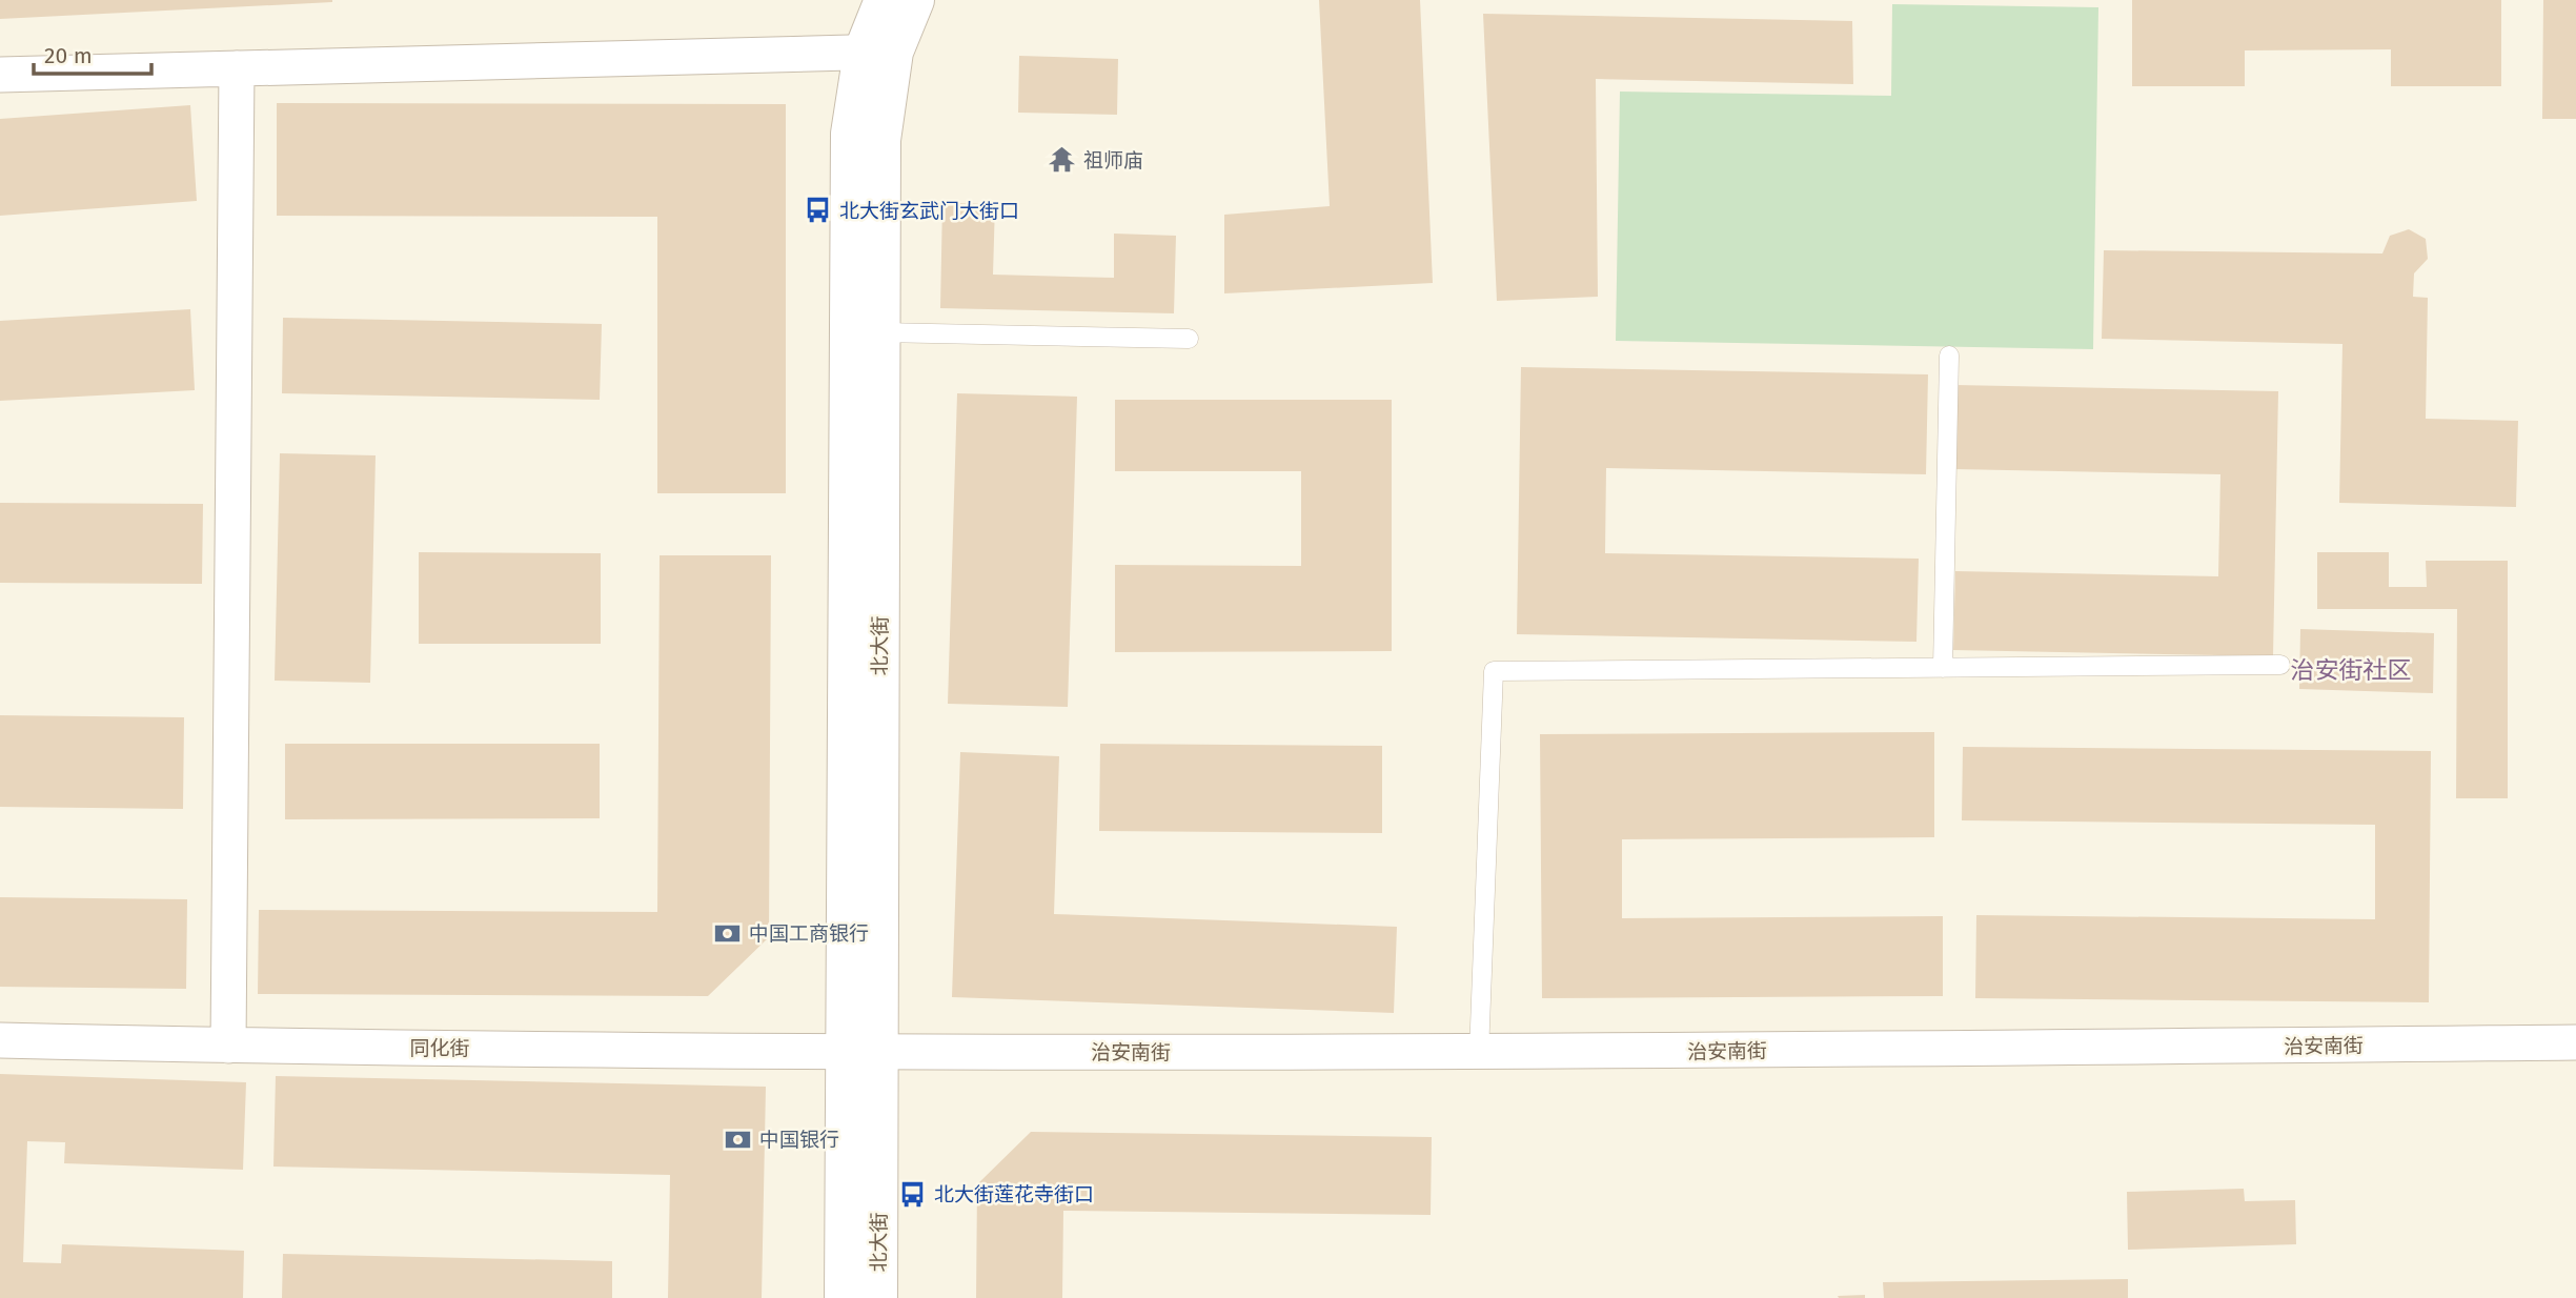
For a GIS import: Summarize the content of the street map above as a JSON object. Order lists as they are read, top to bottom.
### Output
{
  "streets": {
    "street": ["北大街", "治安南街", "同化街"]
  },
  "crossings": [
    ["北大街", "治安南街"],
    ["北大街", "同化街"],
    ["治安南街", "同化街"]
  ],
  "districts": ["治安街社区"],
  "places": {
    "temple": ["祖师庙"],
    "bus stop": ["北大街玄武门大街口", "北大街莲花寺街口"],
    "bank": ["中国工商银行", "中国银行"]
  },
  "scale_bar": "20 m"
}
